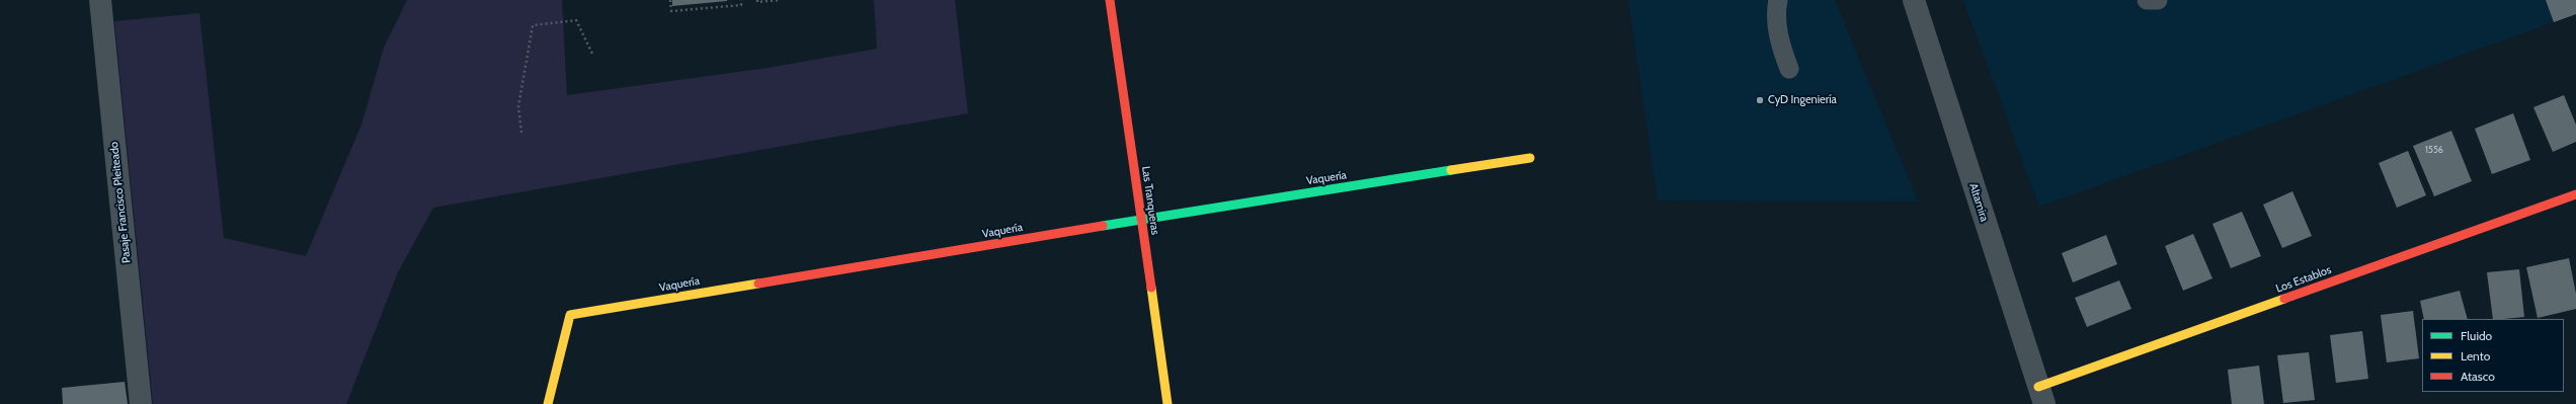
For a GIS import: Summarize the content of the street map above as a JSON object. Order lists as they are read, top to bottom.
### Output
{
  "streets": {
    "street": [
      "Vaquería",
      "Las Tranqueras",
      "Pasaje Francisco Pleiteado",
      "Altamira",
      "Los Establos"
    ]
  },
  "crossings": [
    ["Vaquería", "Las Tranqueras"],
    ["Altamira", "Los Establos"]
  ],
  "places": ["CyD Ingeniería"],
  "house_numbers": ["1556"],
  "legend": ["Fluido", "Lento", "Atasco"]
}
